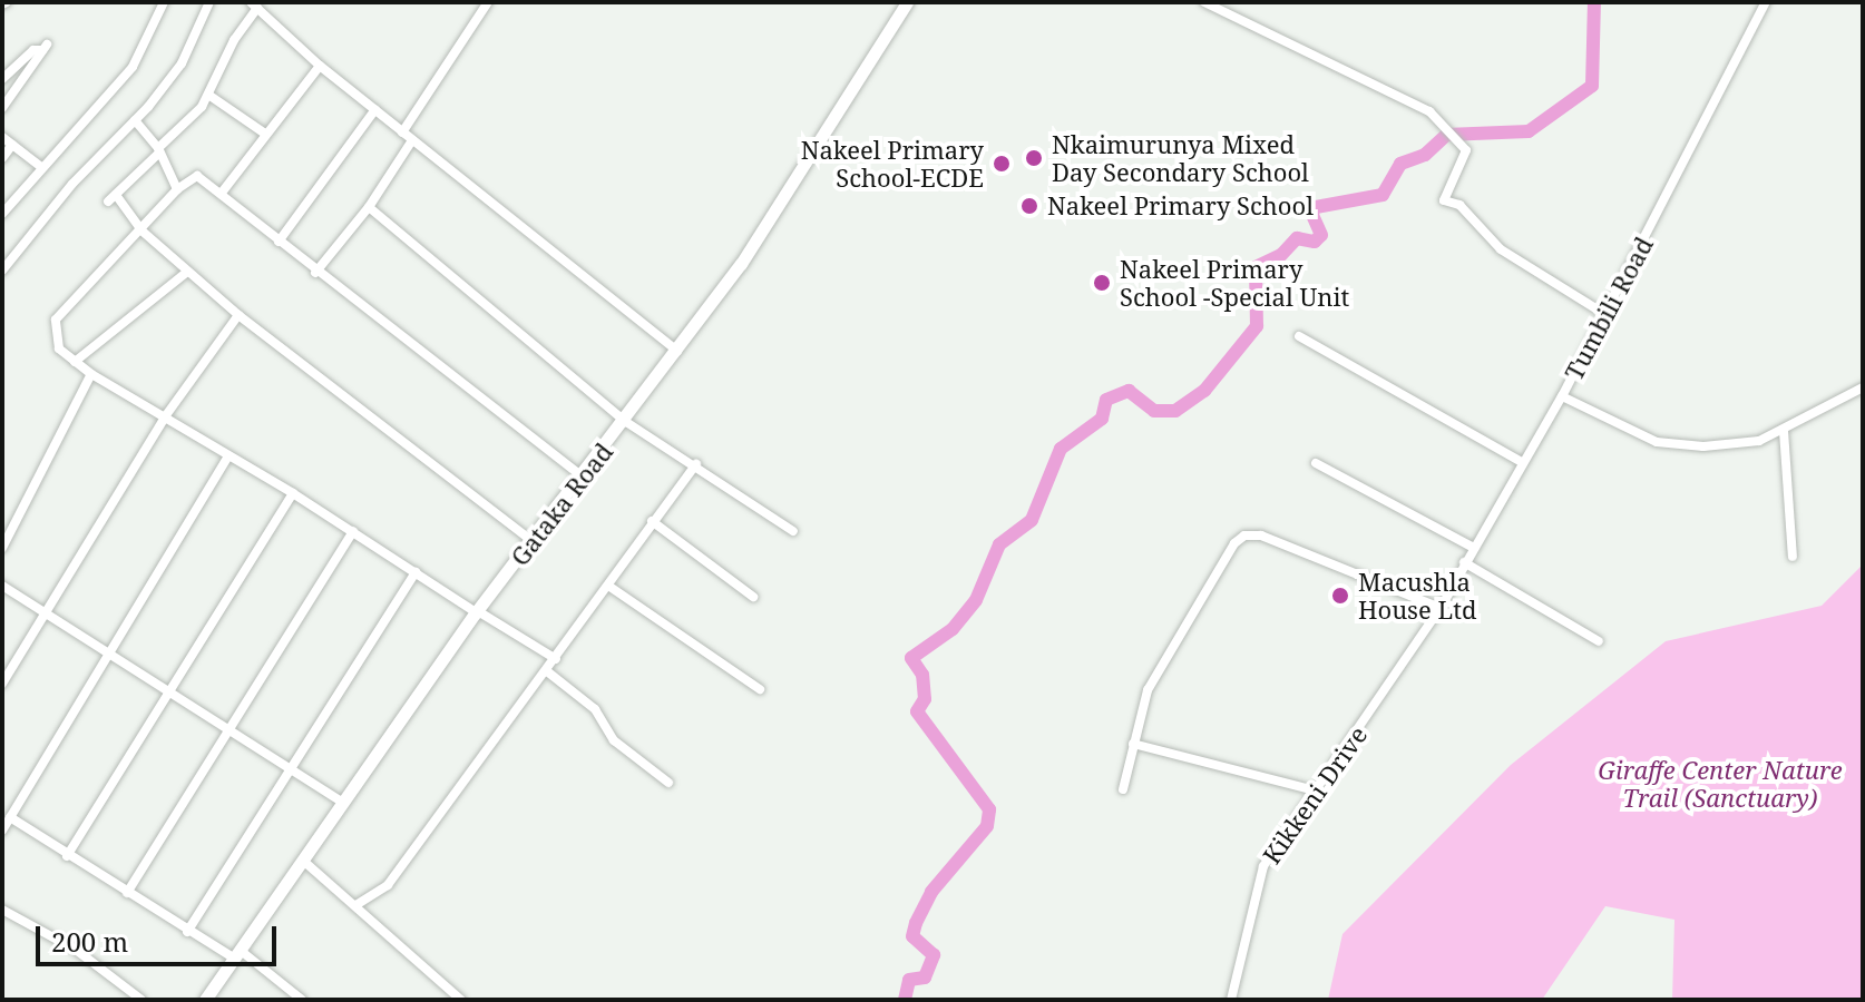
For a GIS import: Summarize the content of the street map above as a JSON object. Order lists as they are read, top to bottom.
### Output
{
  "streets": {
    "street": ["Tumbili Road", "Gataka Road", "Kikkeni Drive"]
  },
  "crossings": [
    ["Tumbili Road", "Kikkeni Drive"]
  ],
  "parks": ["Giraffe Center Nature Trail (Sanctuary)"],
  "places": [
    "Nkaimurunya Mixed Day Secondary School",
    "Nakeel Primary School-ECDE",
    "Nakeel Primary School",
    "Nakeel Primary School -Special Unit",
    "Macushla House Ltd"
  ],
  "scale_bar": "200 m"
}
